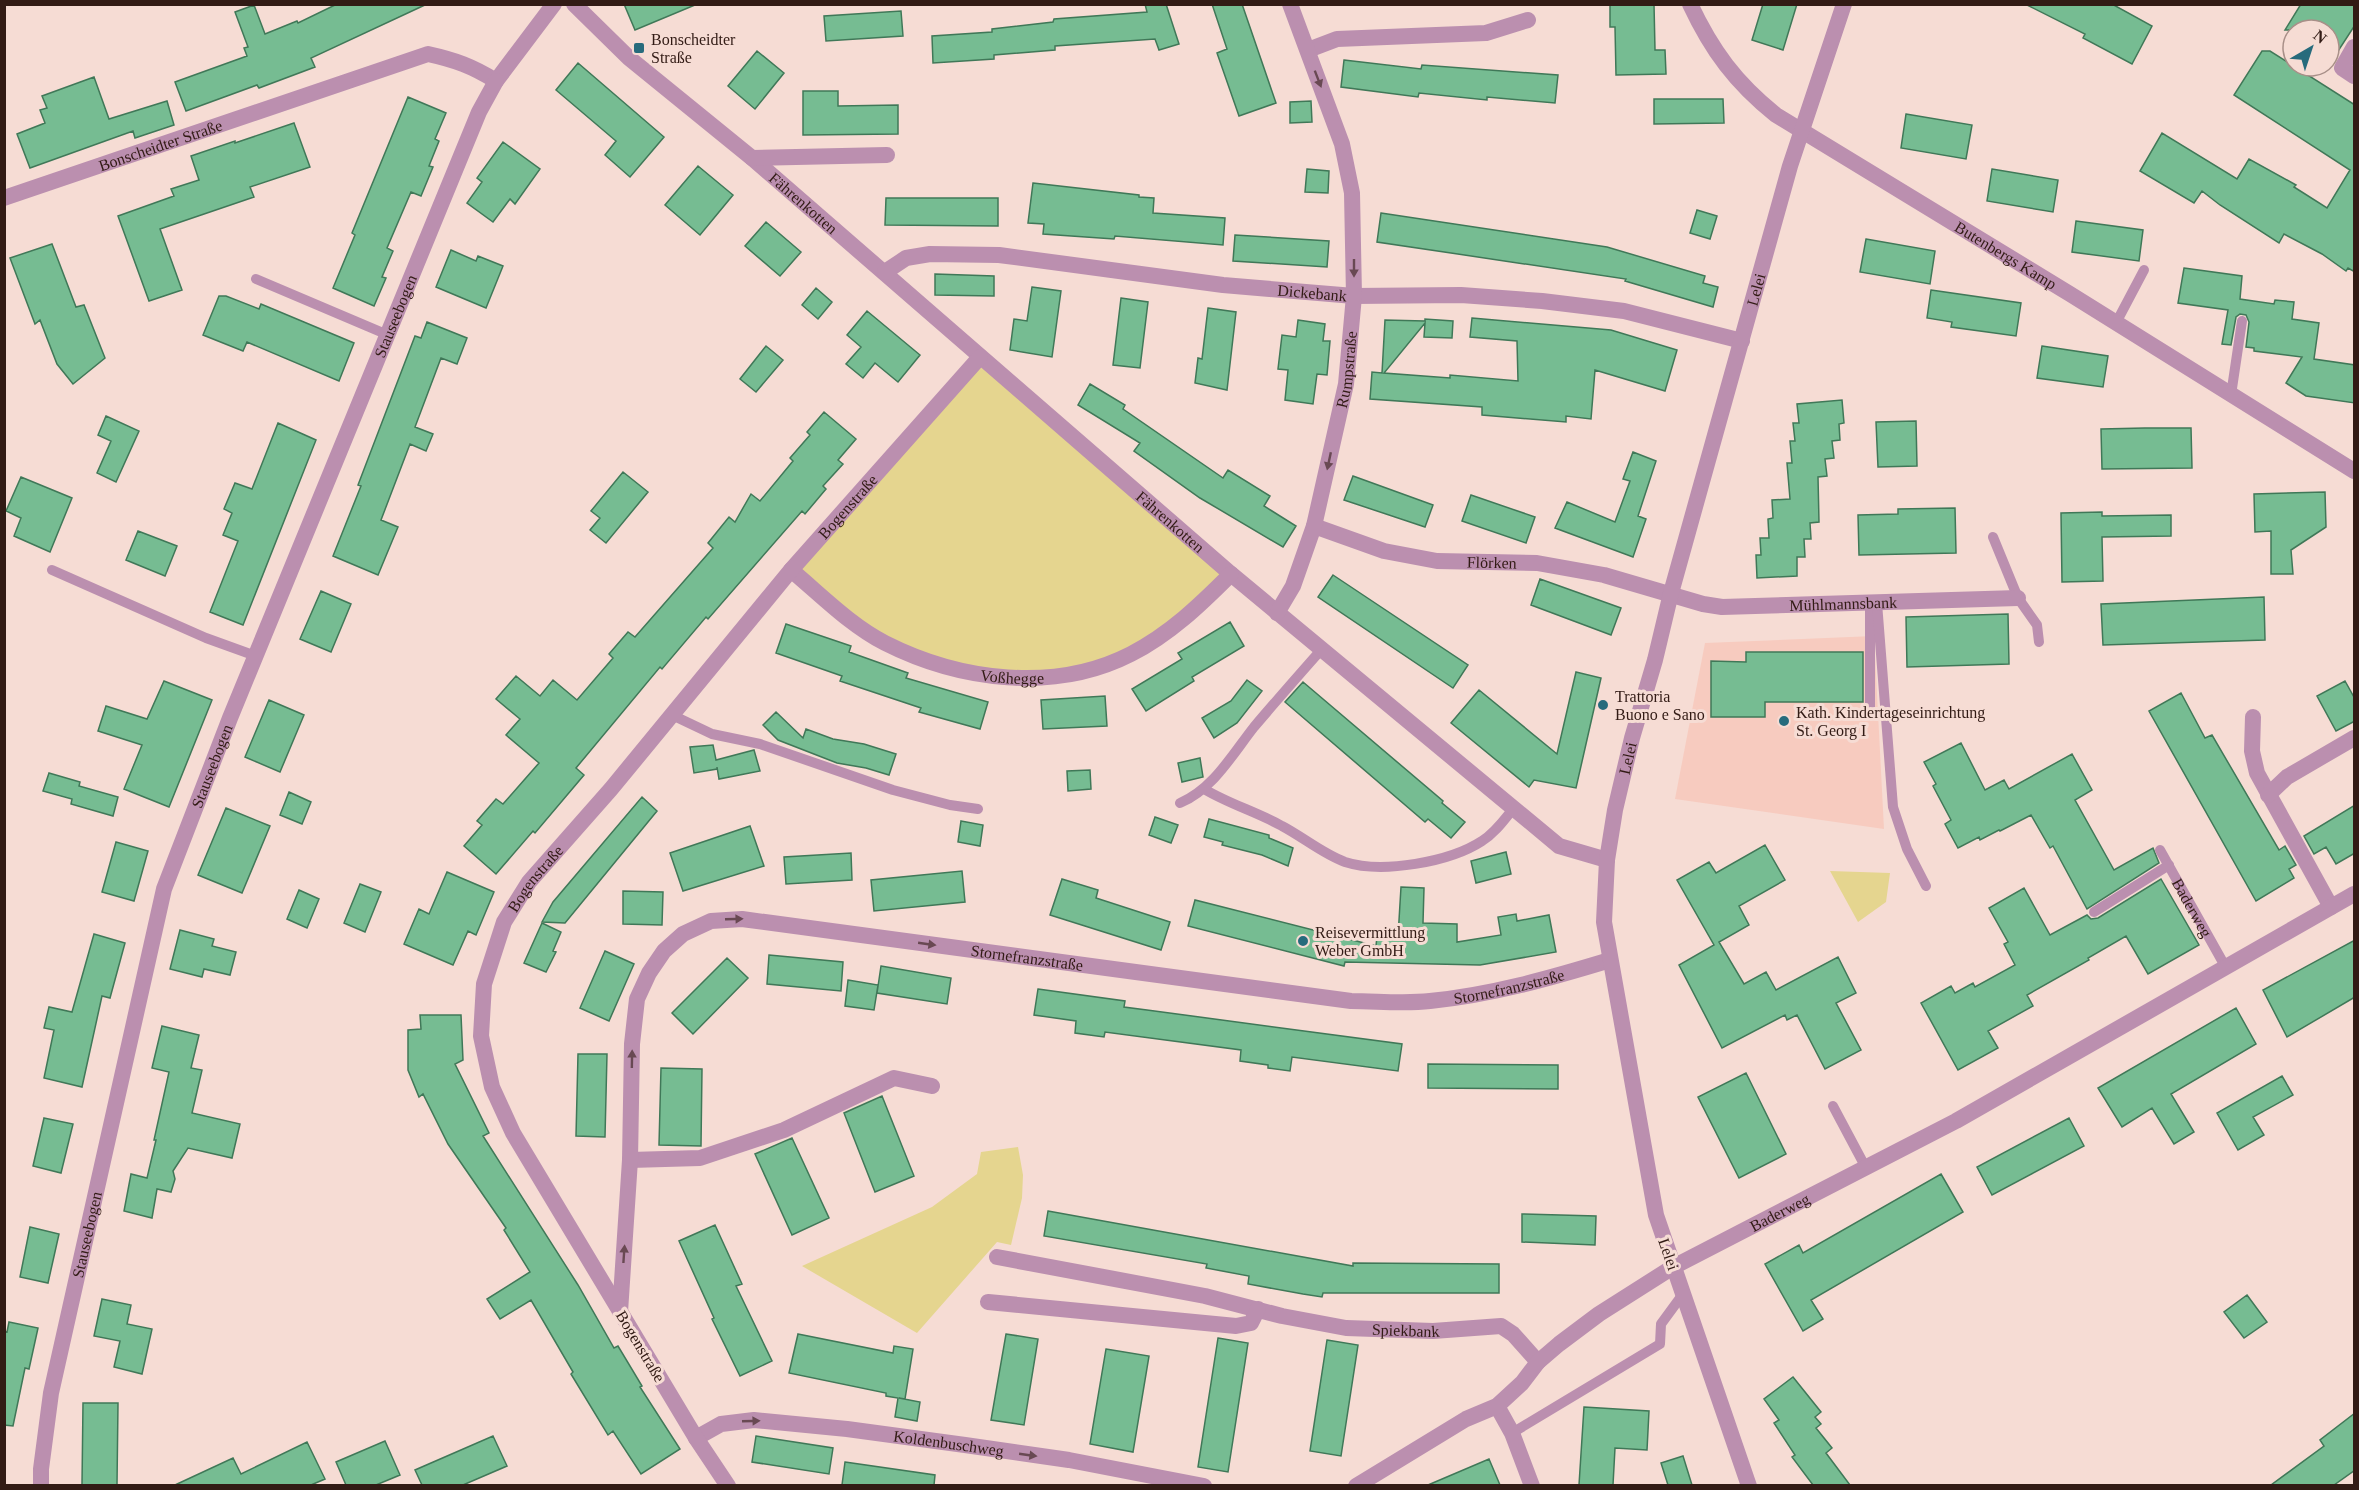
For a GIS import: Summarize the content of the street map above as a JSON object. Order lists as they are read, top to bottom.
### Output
{
  "streets": {
    "street": [
      "Bonscheidter Straße",
      "Fährenkotten",
      "Butenbergs Kamp",
      "Lelei",
      "Dickebank",
      "Stauseebogen",
      "Rumpstraße",
      "Bogenstraße",
      "Flörken",
      "Mühlmannsbank",
      "Voßhegge",
      "Baderweg",
      "Stornefranzstraße",
      "Spiekbank",
      "Koldenbuschweg"
    ]
  },
  "crossings": [
    ["Bonscheidter Straße", "Stauseebogen"],
    ["Fährenkotten", "Lelei"],
    ["Fährenkotten", "Dickebank"],
    ["Fährenkotten", "Rumpstraße"],
    ["Fährenkotten", "Bogenstraße"],
    ["Fährenkotten", "Voßhegge"],
    ["Butenbergs Kamp", "Lelei"],
    ["Lelei", "Dickebank"],
    ["Lelei", "Flörken"],
    ["Lelei", "Mühlmannsbank"],
    ["Lelei", "Baderweg"],
    ["Lelei", "Stornefranzstraße"],
    ["Dickebank", "Rumpstraße"],
    ["Rumpstraße", "Flörken"],
    ["Bogenstraße", "Voßhegge"],
    ["Bogenstraße", "Stornefranzstraße"],
    ["Bogenstraße", "Koldenbuschweg"],
    ["Flörken", "Mühlmannsbank"],
    ["Baderweg", "Spiekbank"]
  ],
  "one_way": ["Rumpstraße", "Koldenbuschweg"],
  "places": {
    "transit": ["Bonscheidter Straße"],
    "other": ["Trattoria Buono e Sano", "Kath. Kindertageseinrichtung St. Georg I", "Reisevermittlung Weber GmbH"]
  },
  "north": "top right"
}
